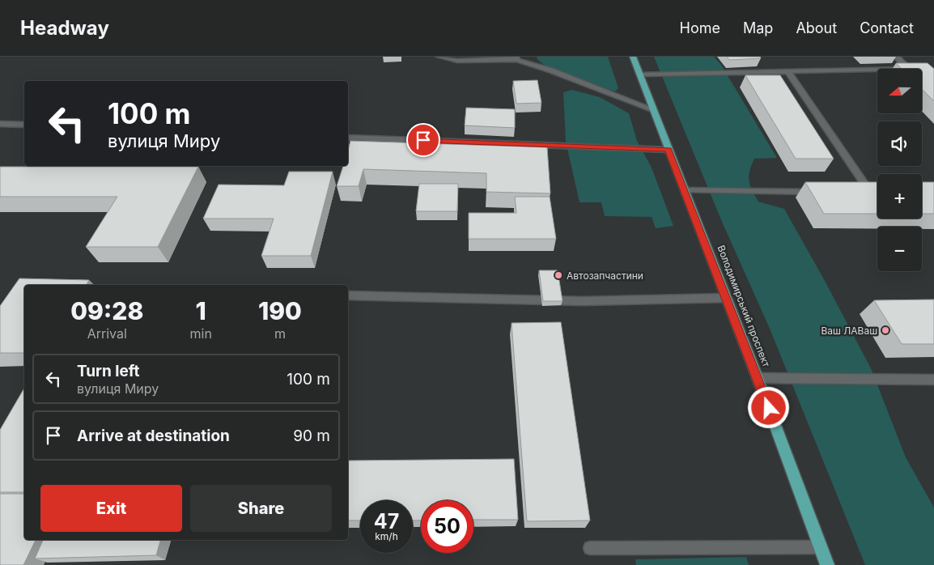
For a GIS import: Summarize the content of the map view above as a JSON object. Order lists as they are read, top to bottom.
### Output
{
  "streets": {
    "main road": ["Володимирський проспект"]
  },
  "places": ["Автозапчастини", "Ваш ЛАВаш"],
  "north": "left",
  "page": {
    "header": "Headway",
    "nav": [
      "Home",
      "Map",
      "About",
      "Contact"
    ],
    "map_buttons": ["+", "−"],
    "turn": ["100 m", "вулиця Миру"],
    "eta": [
      "09:28",
      "Arrival",
      "1",
      "min",
      "190",
      "m"
    ],
    "list": [
      {
        "name": "Turn left",
        "note": "вулиця Миру",
        "value": "100 m"
      },
      {
        "name": "Arrive at destination",
        "value": "90 m"
      }
    ],
    "buttons": ["Exit", "Share"],
    "speed": "47 km/h",
    "limit": "50"
  }
}
